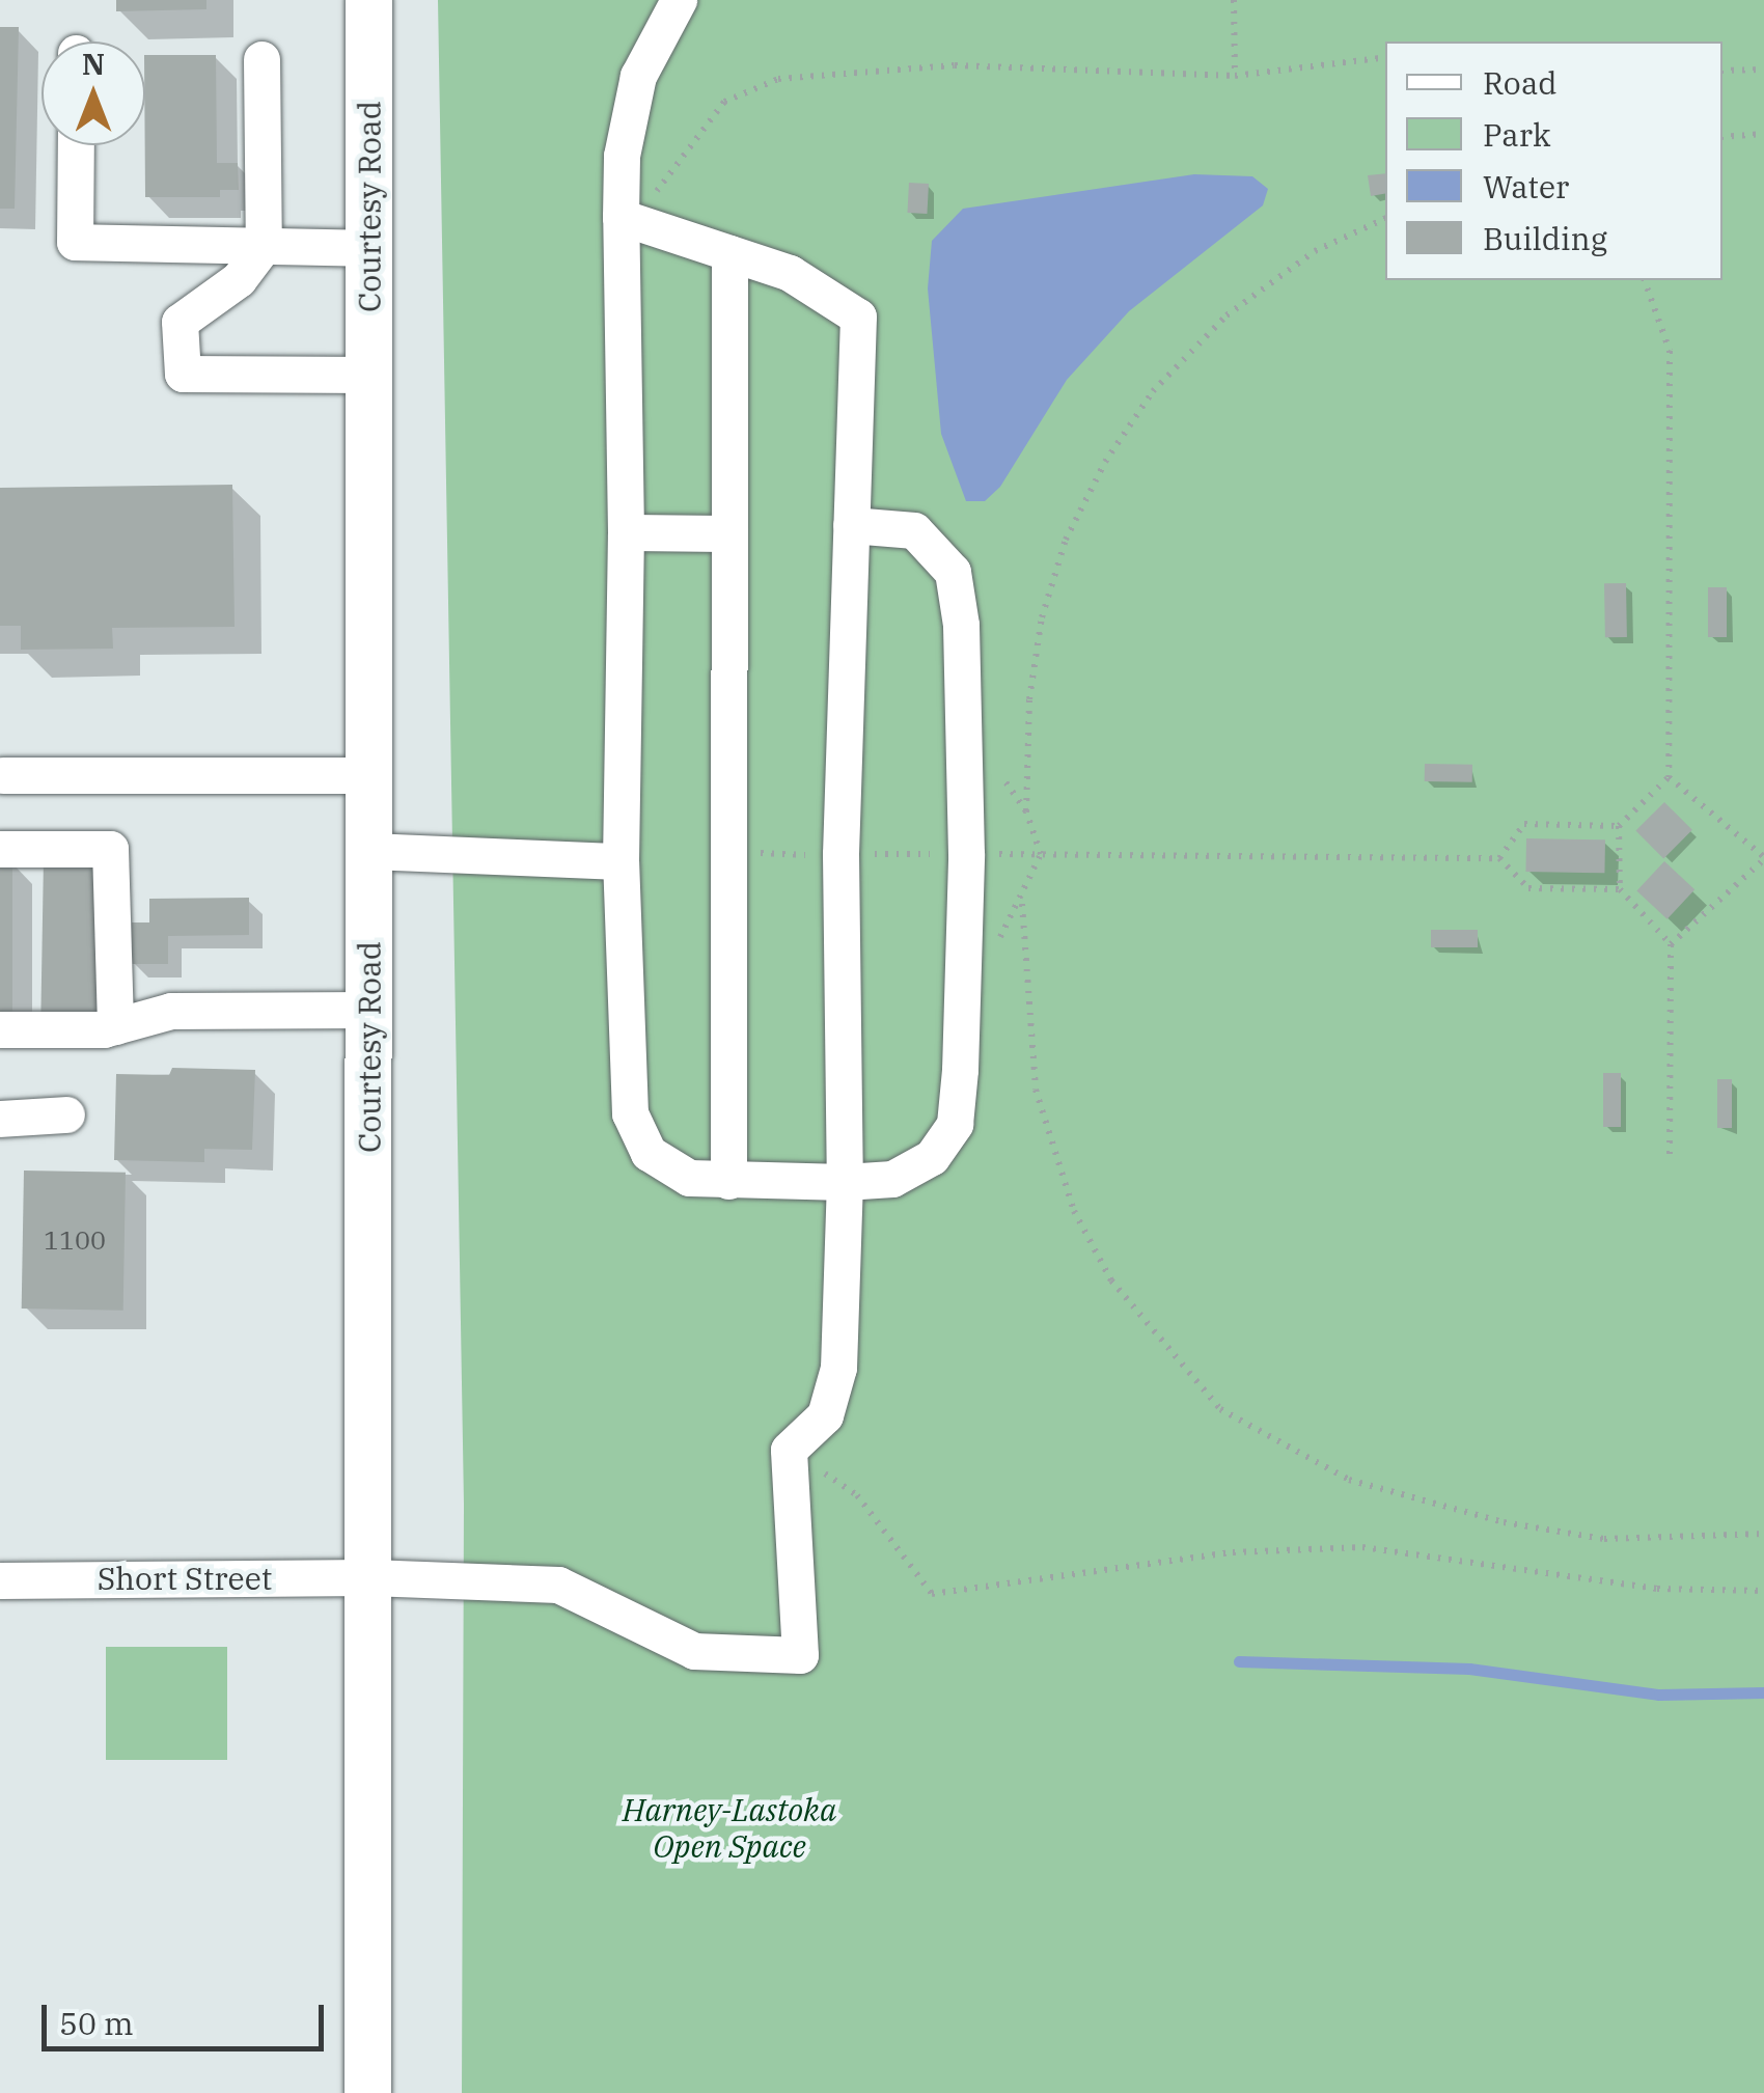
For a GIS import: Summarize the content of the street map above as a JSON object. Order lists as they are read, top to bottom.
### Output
{
  "streets": {
    "main road": ["Courtesy Road"],
    "street": ["Short Street"]
  },
  "crossings": [
    ["Courtesy Road", "Short Street"]
  ],
  "parks": ["Harney-Lastoka Open Space"],
  "house_numbers": ["1100"],
  "legend": [
    "Road",
    "Park",
    "Water",
    "Building"
  ],
  "scale_bar": "50 m",
  "north": "top"
}
